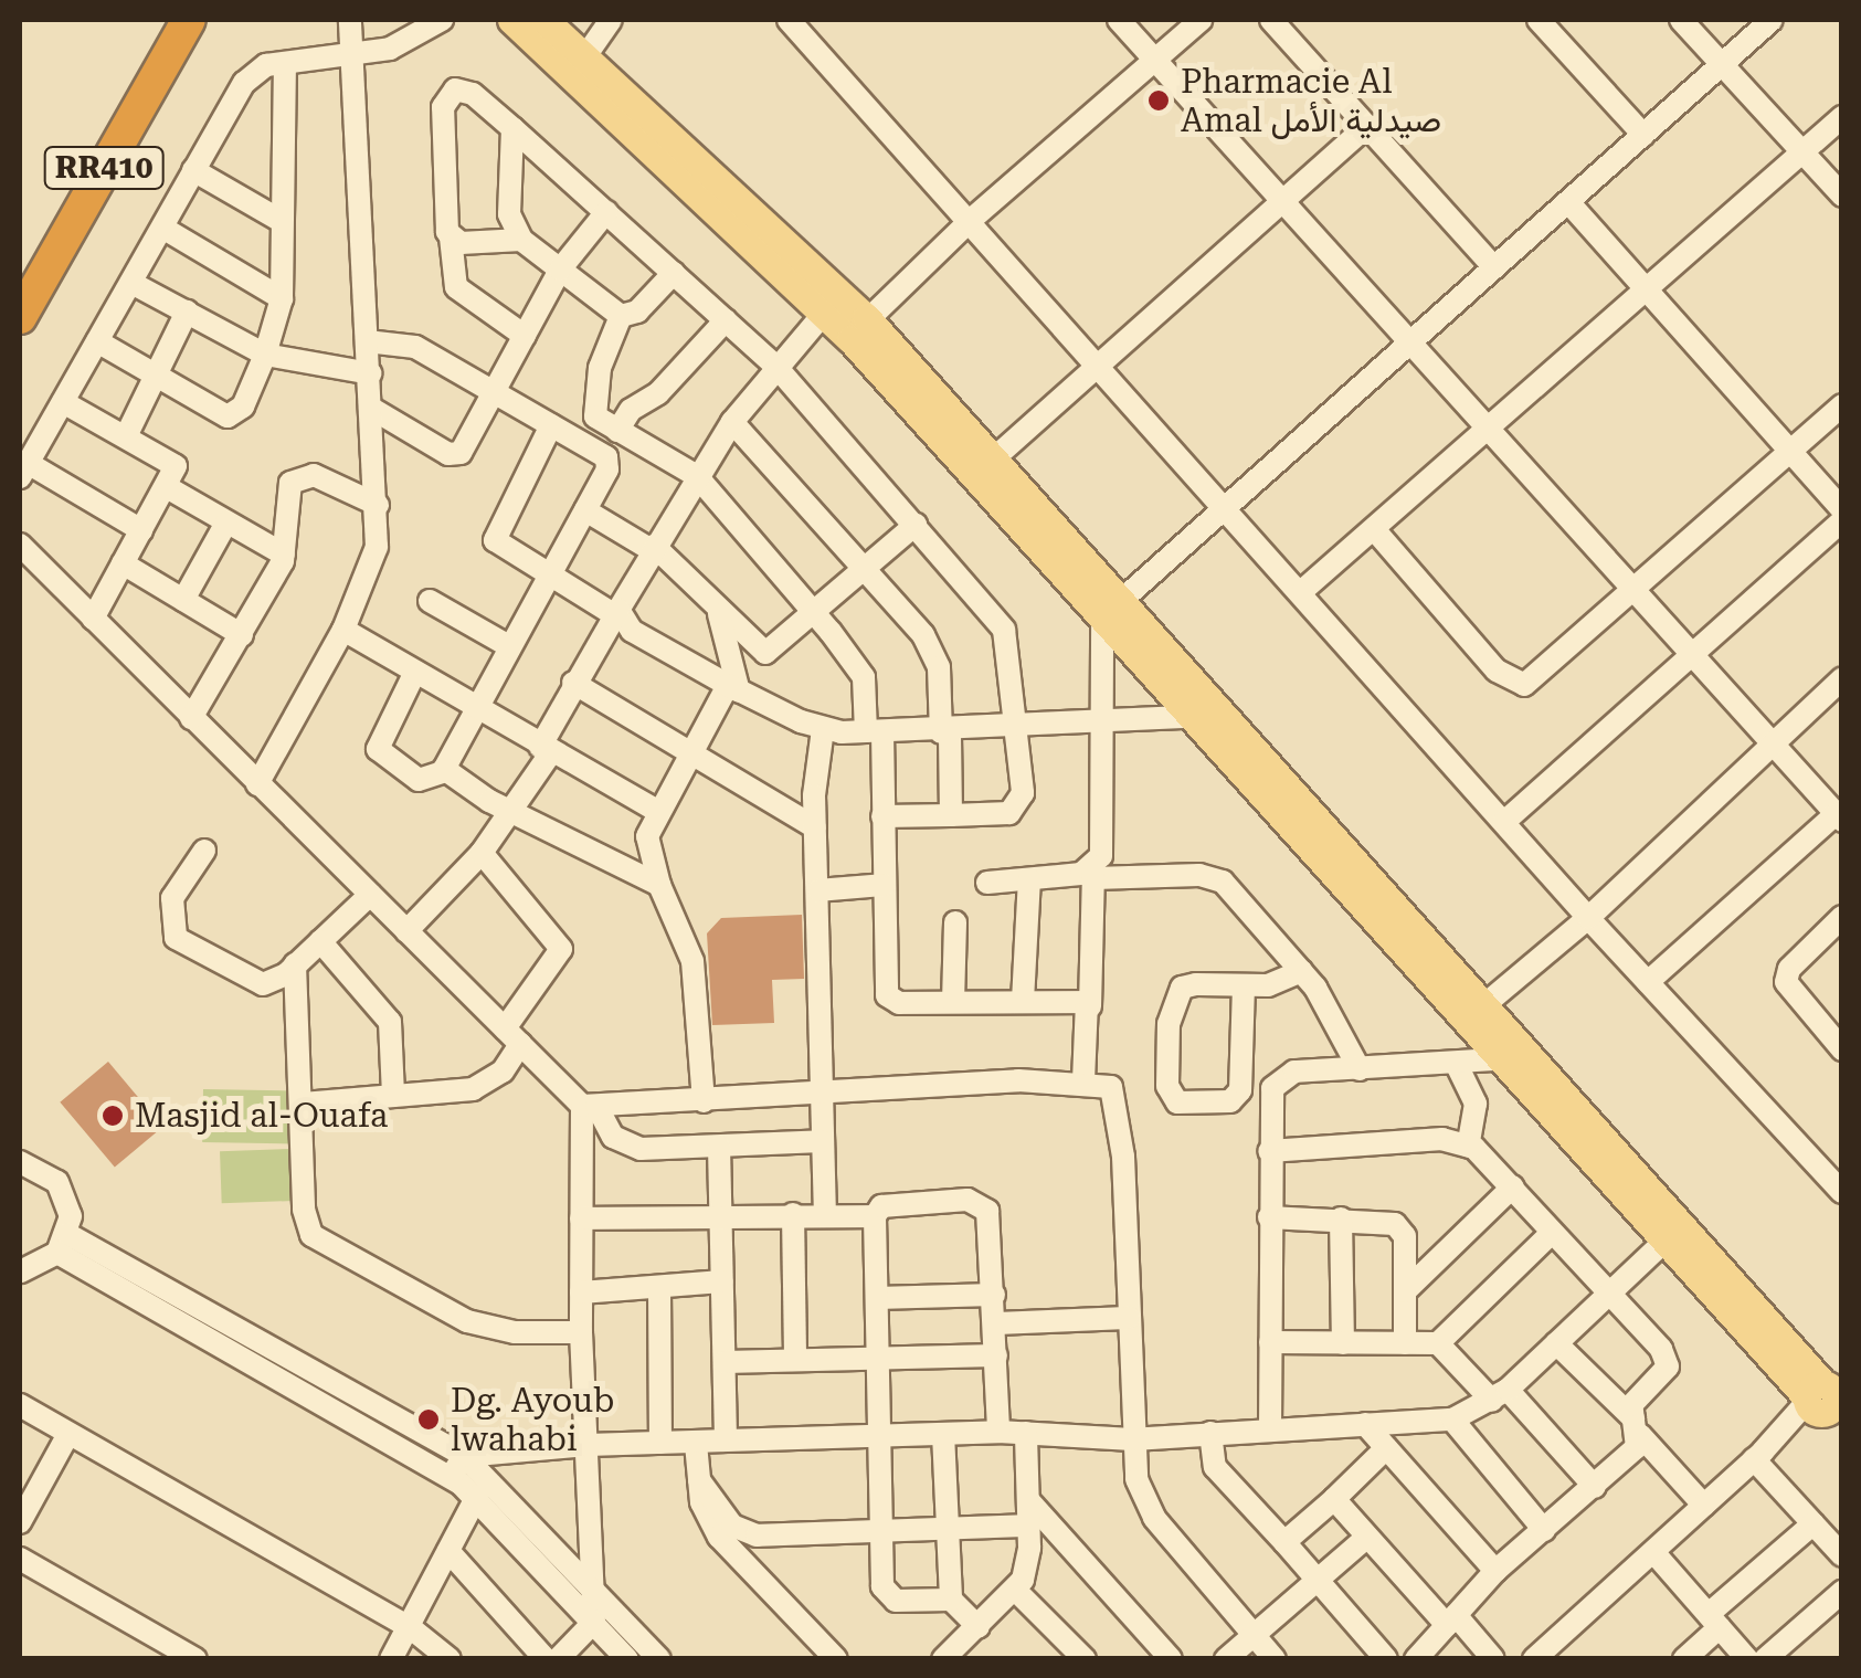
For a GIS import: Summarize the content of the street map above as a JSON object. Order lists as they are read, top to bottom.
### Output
{
  "streets": {
    "highway": ["RR410"]
  },
  "places": ["Pharmacie Al Amal صيدلية الأمل", "Masjid al-Ouafa", "Dg. Ayoub lwahabi"]
}
